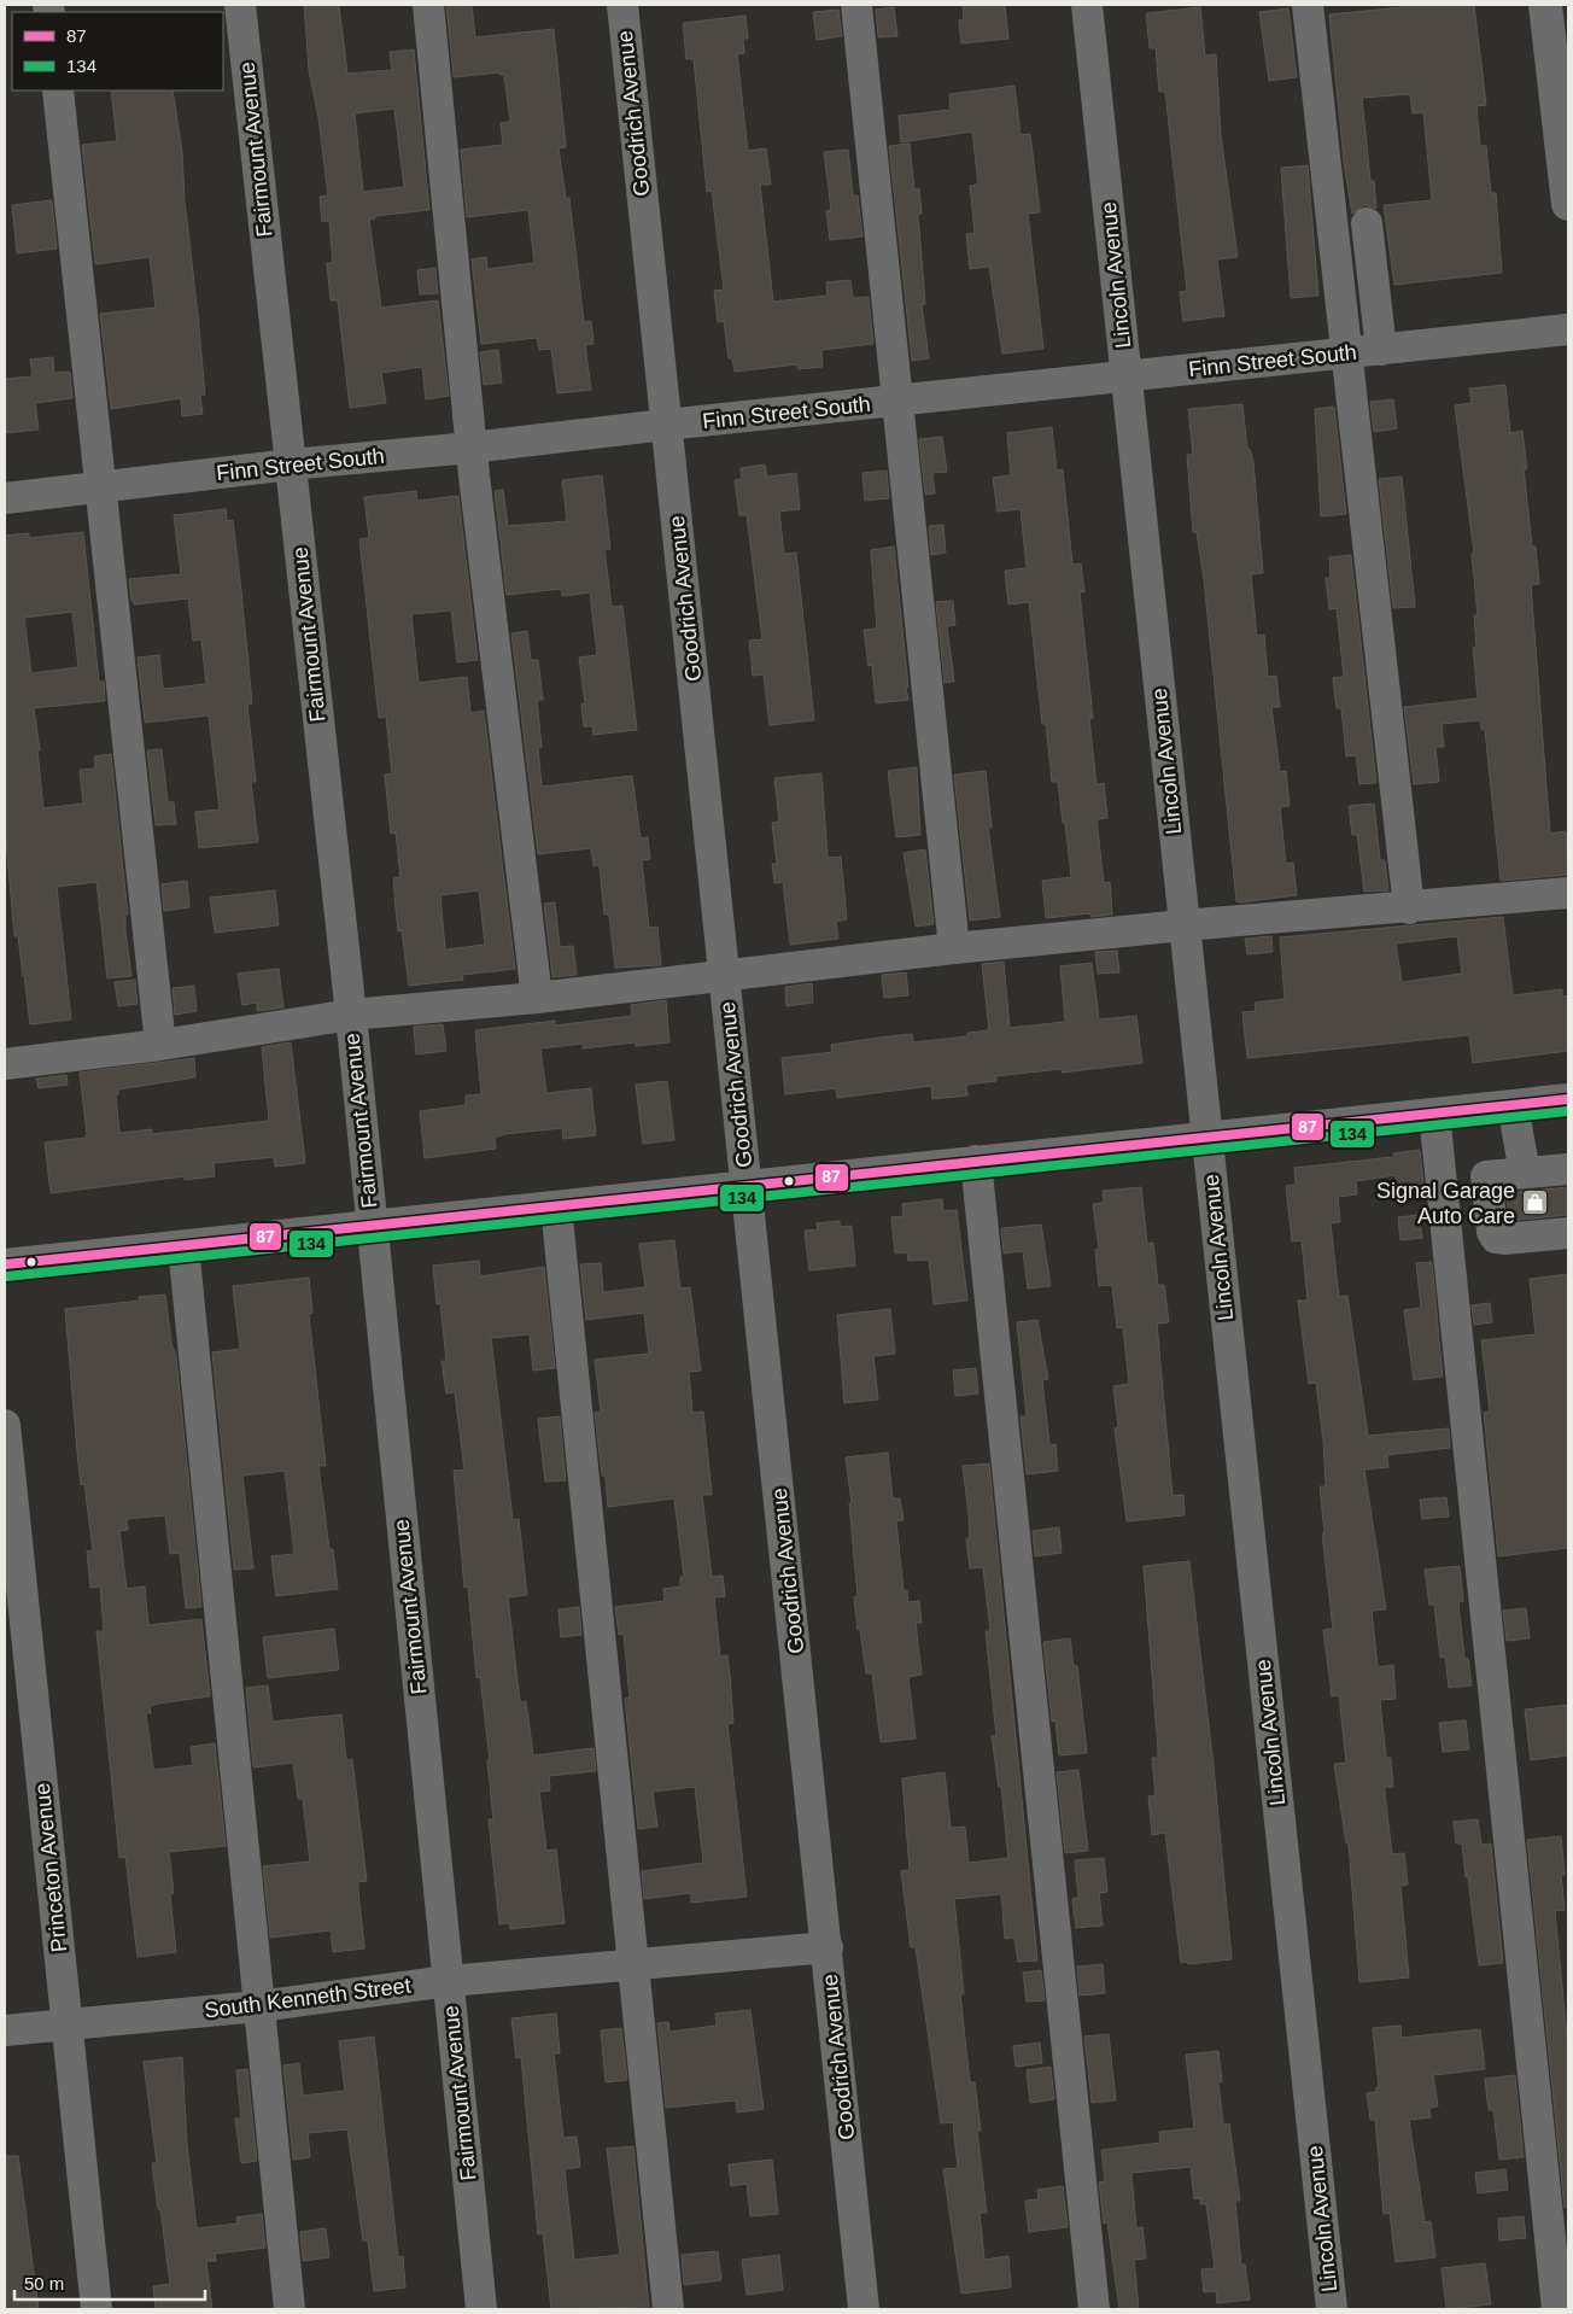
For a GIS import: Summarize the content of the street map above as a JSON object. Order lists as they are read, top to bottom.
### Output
{
  "streets": {
    "street": [
      "Goodrich Avenue",
      "Fairmount Avenue",
      "Lincoln Avenue",
      "Finn Street South",
      "Princeton Avenue",
      "South Kenneth Street"
    ]
  },
  "crossings": [
    ["Goodrich Avenue", "Finn Street South"],
    ["Goodrich Avenue", "South Kenneth Street"],
    ["Fairmount Avenue", "Finn Street South"],
    ["Fairmount Avenue", "South Kenneth Street"],
    ["Lincoln Avenue", "Finn Street South"],
    ["Princeton Avenue", "South Kenneth Street"]
  ],
  "places": {
    "shop": ["Signal Garage Auto Care"]
  },
  "lines": ["transit line 87", "transit line 134"],
  "legend": ["87", "134"],
  "scale_bar": "50 m"
}
